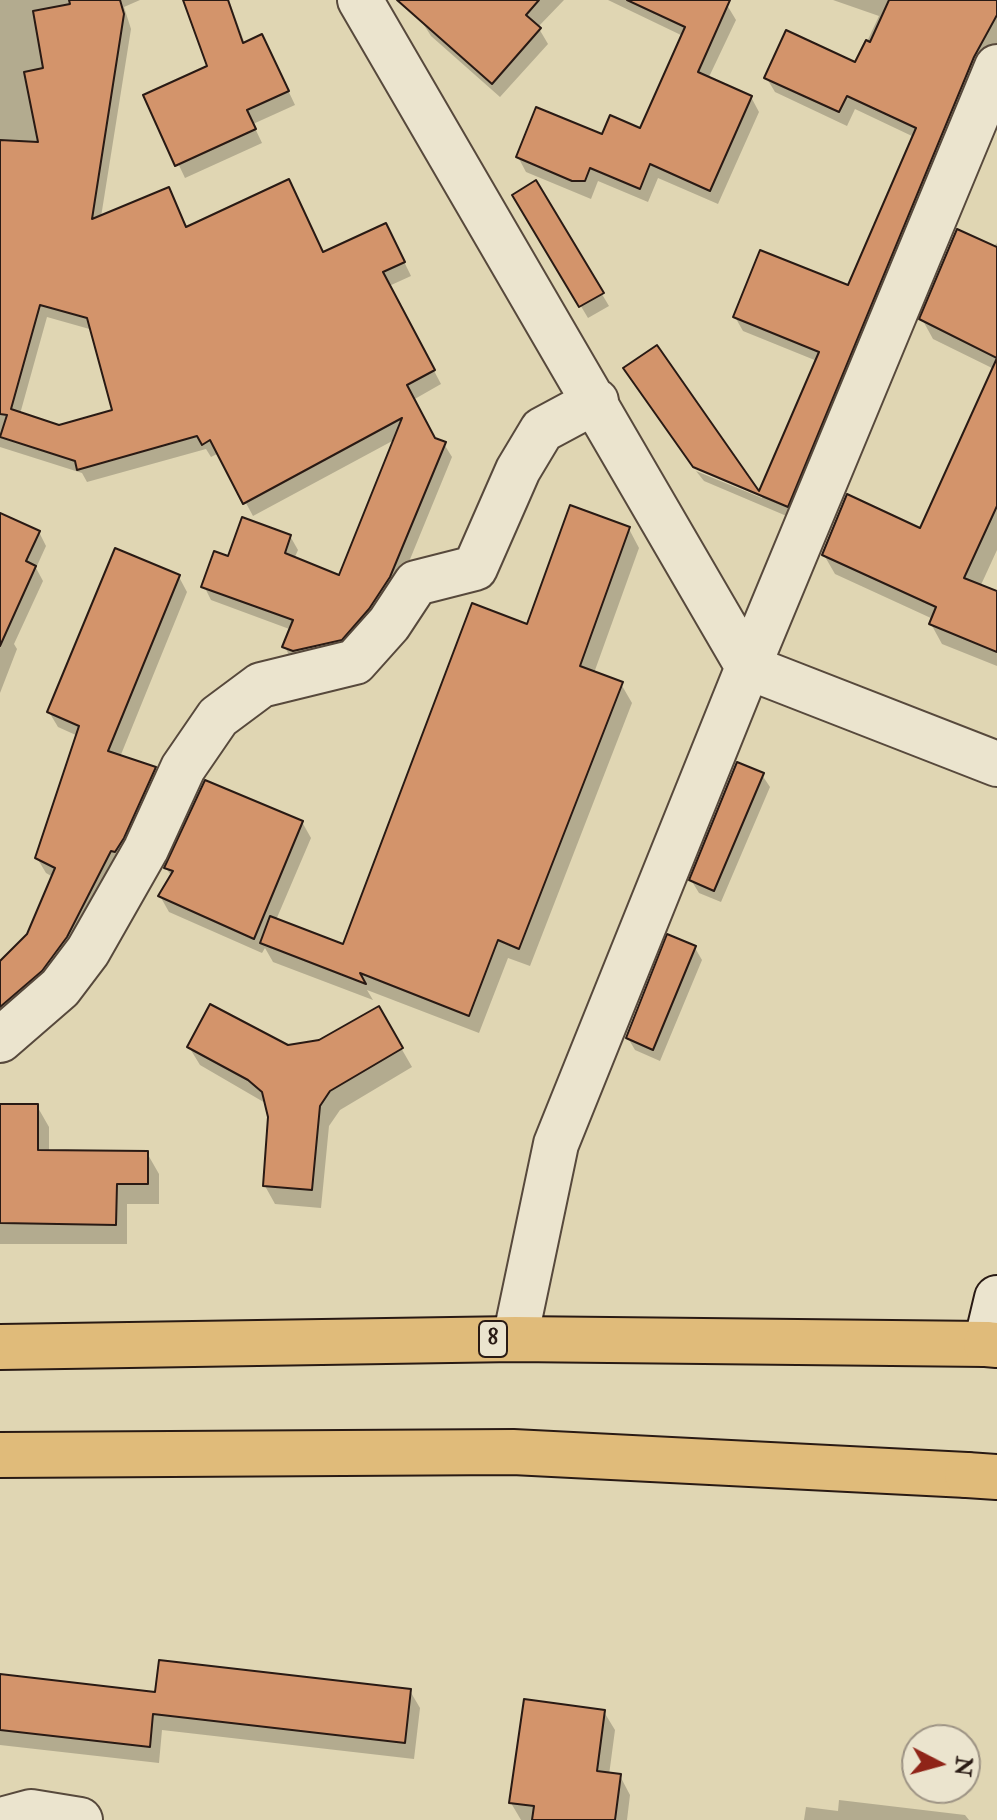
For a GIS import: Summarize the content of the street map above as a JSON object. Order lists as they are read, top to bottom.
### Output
{
  "streets": {
    "main road": ["8"]
  },
  "north": "right"
}
